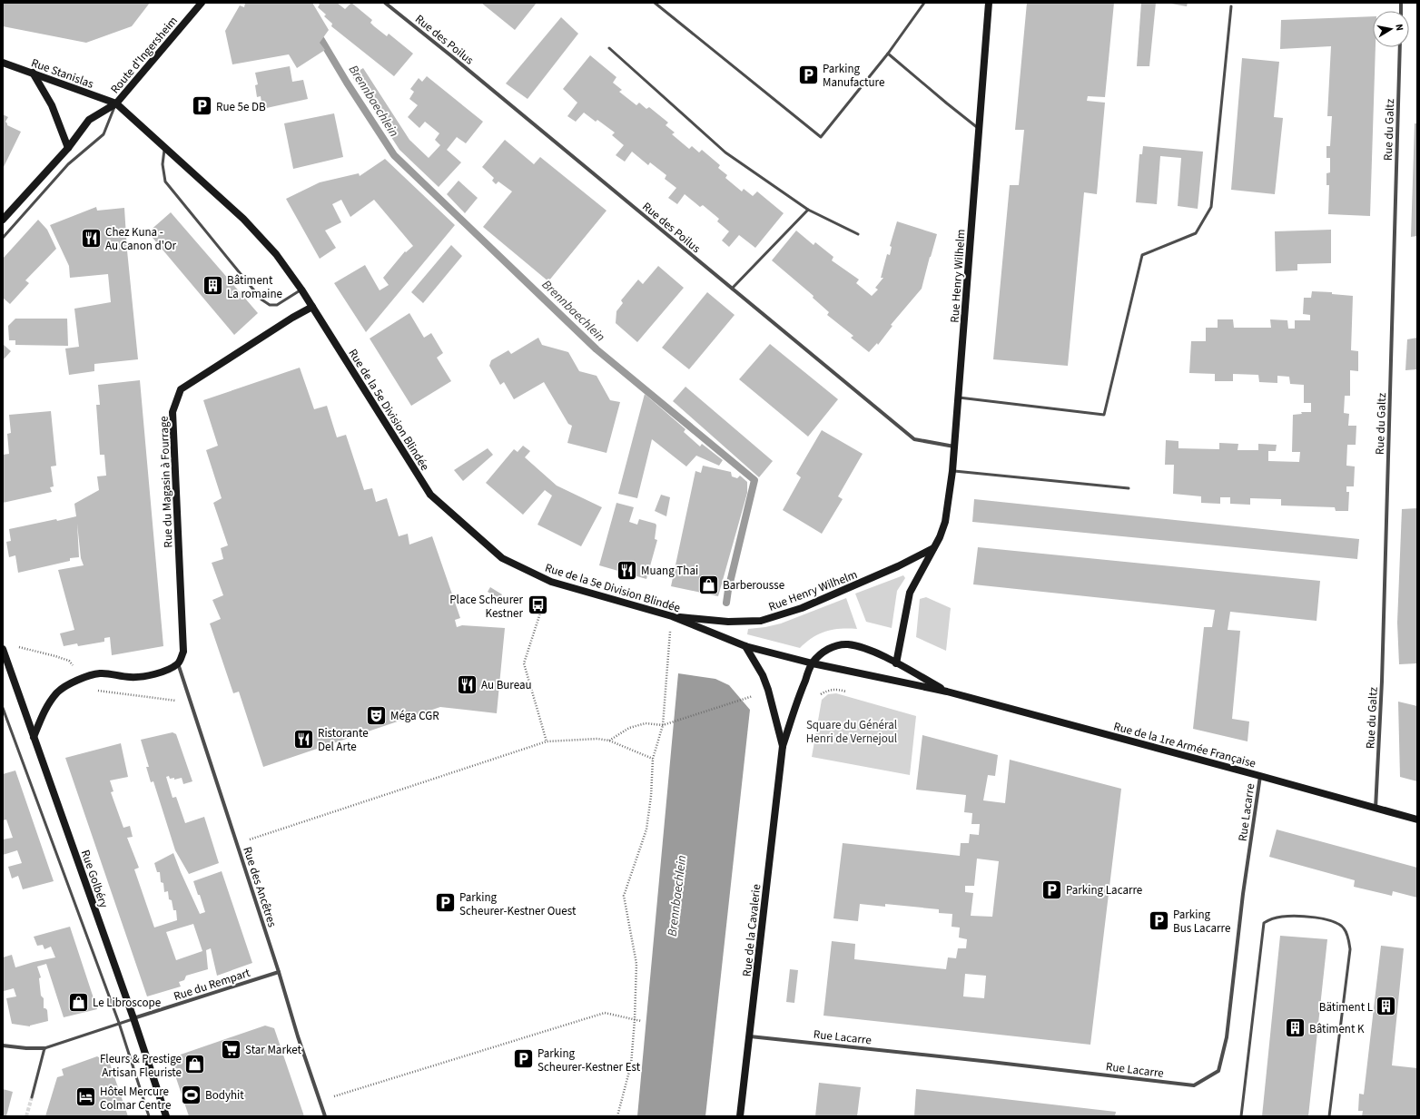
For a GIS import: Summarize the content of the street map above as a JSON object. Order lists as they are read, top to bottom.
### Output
{
  "streets": {
    "main road": [
      "Route d'Ingersheim",
      "Rue Stanislas",
      "Rue Henry Wilhelm",
      "Rue de la 5e Division Blindée",
      "Rue du Magasin à Fourrage",
      "Rue de la 1re Armée Française",
      "Rue Golbéry",
      "Rue de la Cavalerie"
    ],
    "street": [
      "Rue des Poilus",
      "Rue du Galtz",
      "Rue Lacarre",
      "Rue des Ancêtres",
      "Rue du Rempart"
    ]
  },
  "crossings": [
    ["Rue des Poilus", "Rue Henry Wilhelm"],
    ["Route d'Ingersheim", "Rue Stanislas"],
    ["Route d'Ingersheim", "Rue de la 5e Division Blindée"],
    ["Rue Stanislas", "Rue de la 5e Division Blindée"],
    ["Rue du Galtz", "Rue de la 1re Armée Française"],
    ["Rue Henry Wilhelm", "Rue de la 5e Division Blindée"],
    ["Rue de la 5e Division Blindée", "Rue du Magasin à Fourrage"],
    ["Rue de la 5e Division Blindée", "Rue de la 1re Armée Française"],
    ["Rue de la 5e Division Blindée", "Rue de la Cavalerie"],
    ["Rue du Magasin à Fourrage", "Rue des Ancêtres"],
    ["Rue de la 1re Armée Française", "Rue Lacarre"],
    ["Rue Lacarre", "Rue de la Cavalerie"],
    ["Rue Golbéry", "Rue du Rempart"],
    ["Rue des Ancêtres", "Rue du Rempart"]
  ],
  "water": ["Brennbaechlein"],
  "parks": ["Square du Général Henri de Vernejoul"],
  "places": {
    "parking": [
      "Parking Manufacture",
      "Rue 5e DB",
      "Parking Lacarre",
      "Parking Scheurer-Kestner Ouest",
      "Parking Bus Lacarre",
      "Parking Scheurer-Kestner Est"
    ],
    "restaurant": [
      "Chez Kuna - Au Canon d'Or",
      "Muang Thai",
      "Au Bureau",
      "Ristorante Del Arte"
    ],
    "building": ["Bâtiment La romaine", "Bätiment L", "Bâtiment K"],
    "shop": ["Barberousse", "Le Libroscope", "Fleurs & Prestige Artisan Fleuriste"],
    "bus stop": ["Place Scheurer Kestner"],
    "theatre": ["Méga CGR"],
    "supermarket": ["Star Market"],
    "sports": ["Bodyhit"],
    "hotel": ["Hôtel Mercure Colmar Centre"]
  },
  "north": "right"
}
